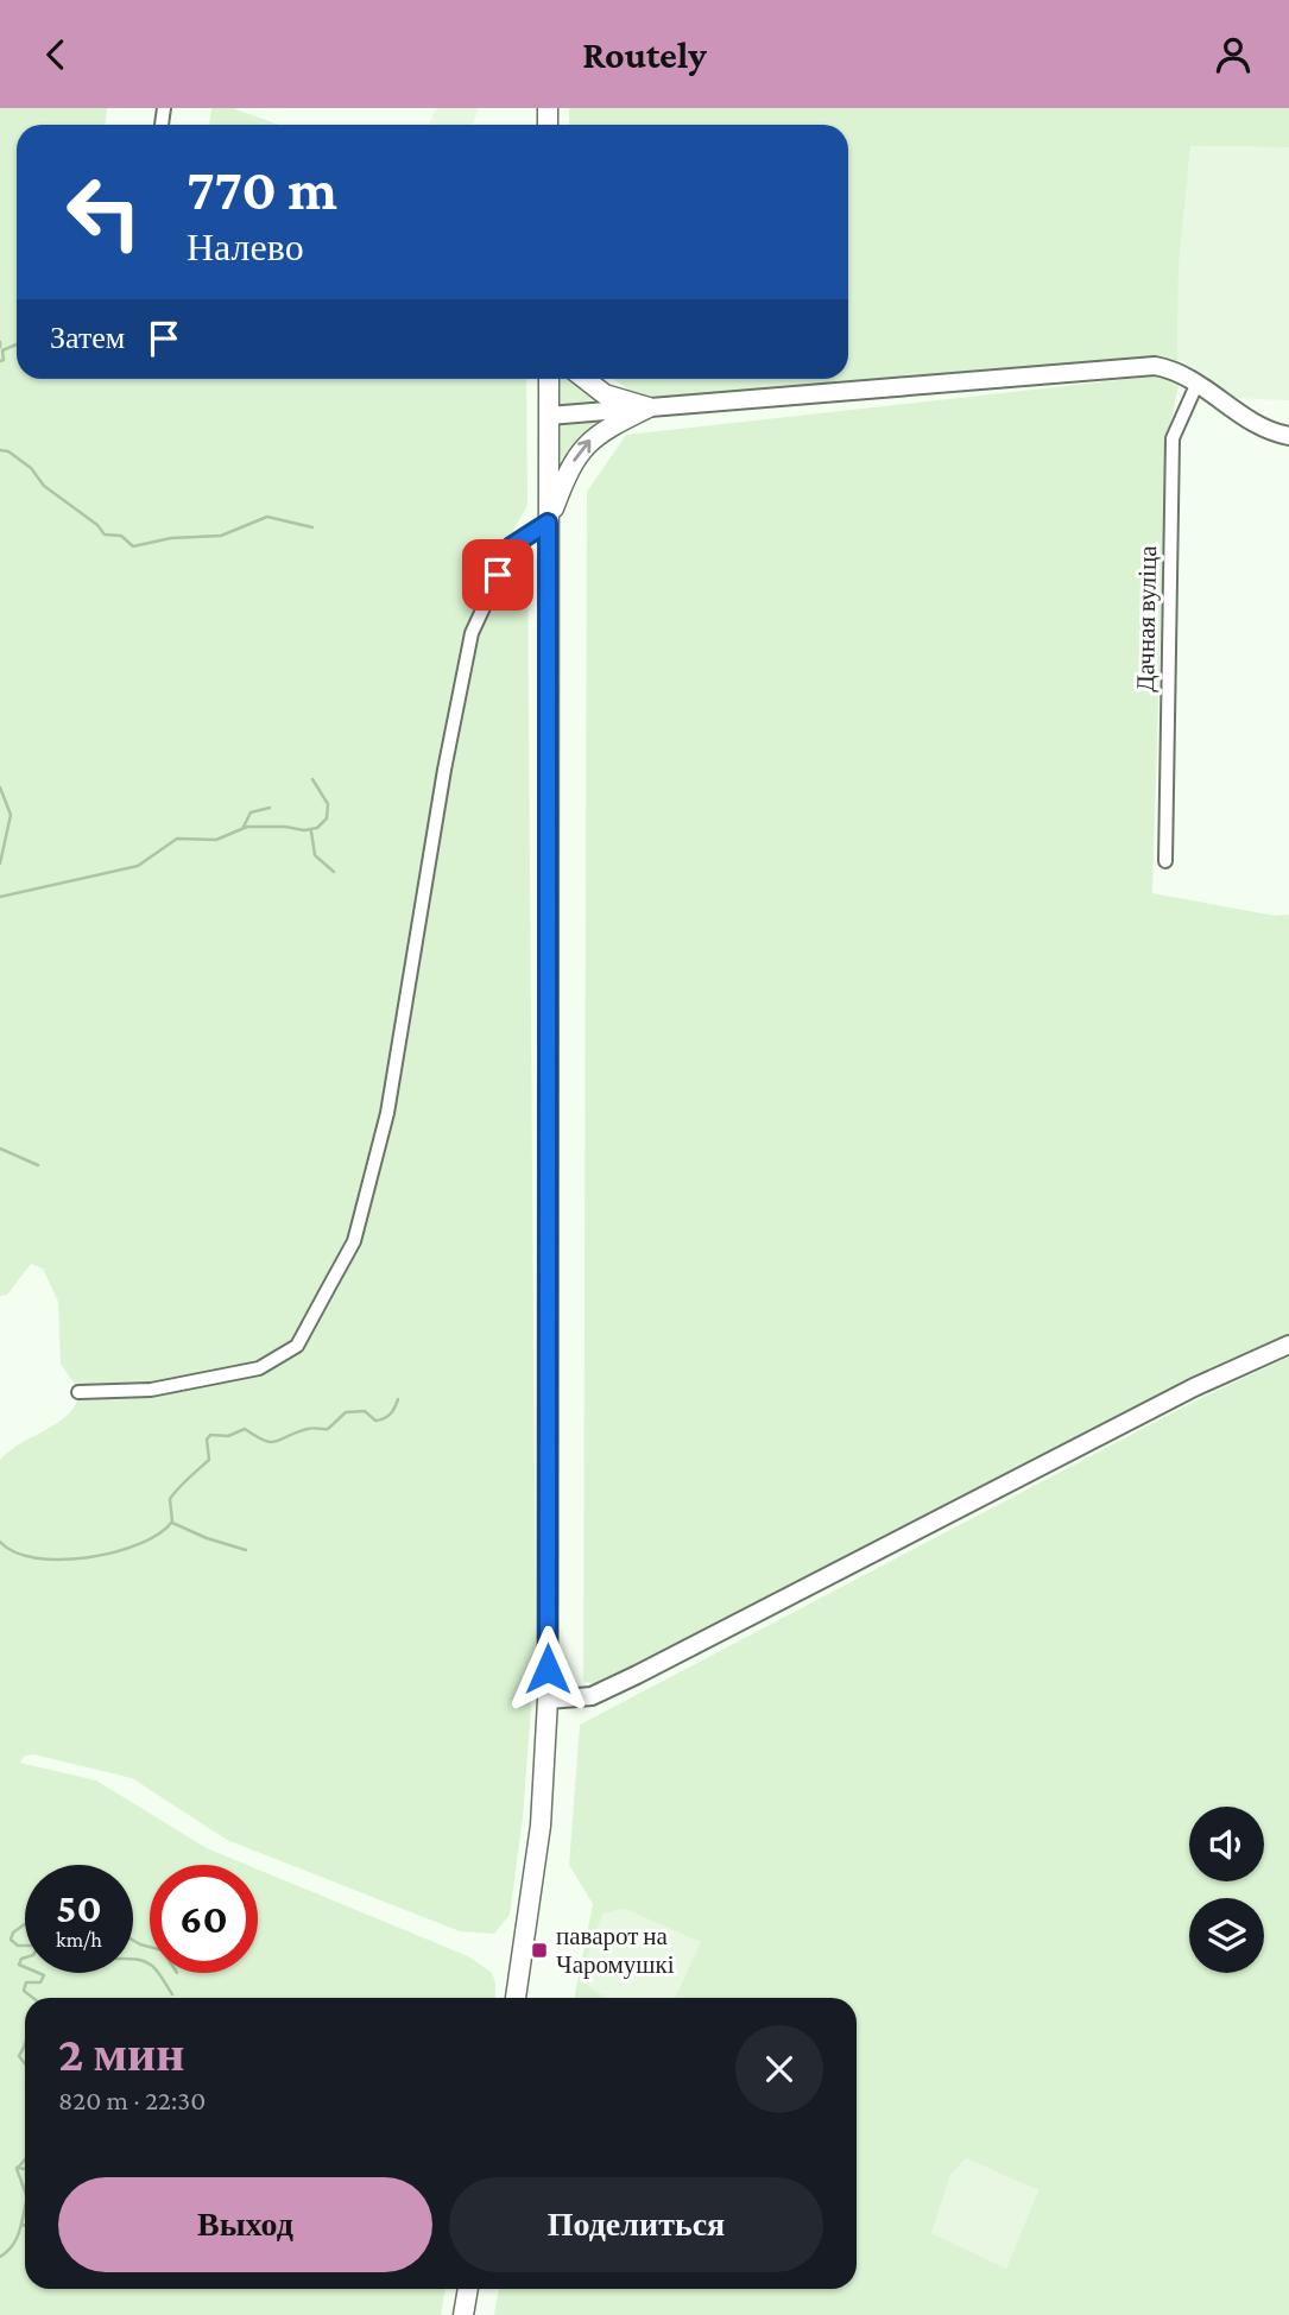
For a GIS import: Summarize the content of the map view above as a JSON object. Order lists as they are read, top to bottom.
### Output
{
  "streets": {
    "street": ["Дачная вуліца"]
  },
  "places": {
    "transit": ["паварот на Чаромушкі"]
  },
  "page": {
    "header": "Routely",
    "turn": ["770 m", "Налево"],
    "then": "Затем",
    "speed": "50 km/h",
    "limit": "60",
    "heading": ["2 мин", "820 m · 22:30"],
    "buttons": ["Выход", "Поделиться"]
  }
}
